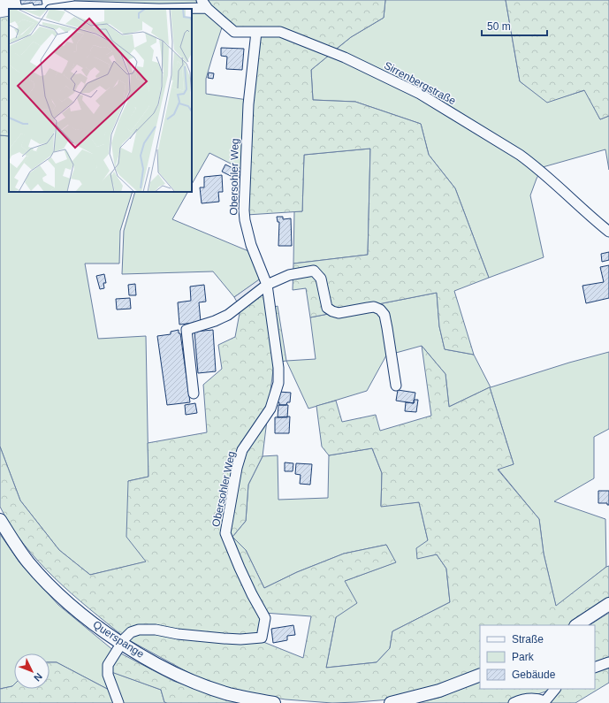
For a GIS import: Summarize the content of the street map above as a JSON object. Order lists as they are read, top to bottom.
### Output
{
  "streets": {
    "main road": ["Querspange"],
    "street": ["Sirrenbergstraße", "Obersohler Weg"]
  },
  "crossings": [
    ["Sirrenbergstraße", "Obersohler Weg"],
    ["Obersohler Weg", "Querspange"]
  ],
  "legend": ["Straße", "Park", "Gebäude"],
  "scale_bar": "50 m",
  "north": "bottom right"
}
